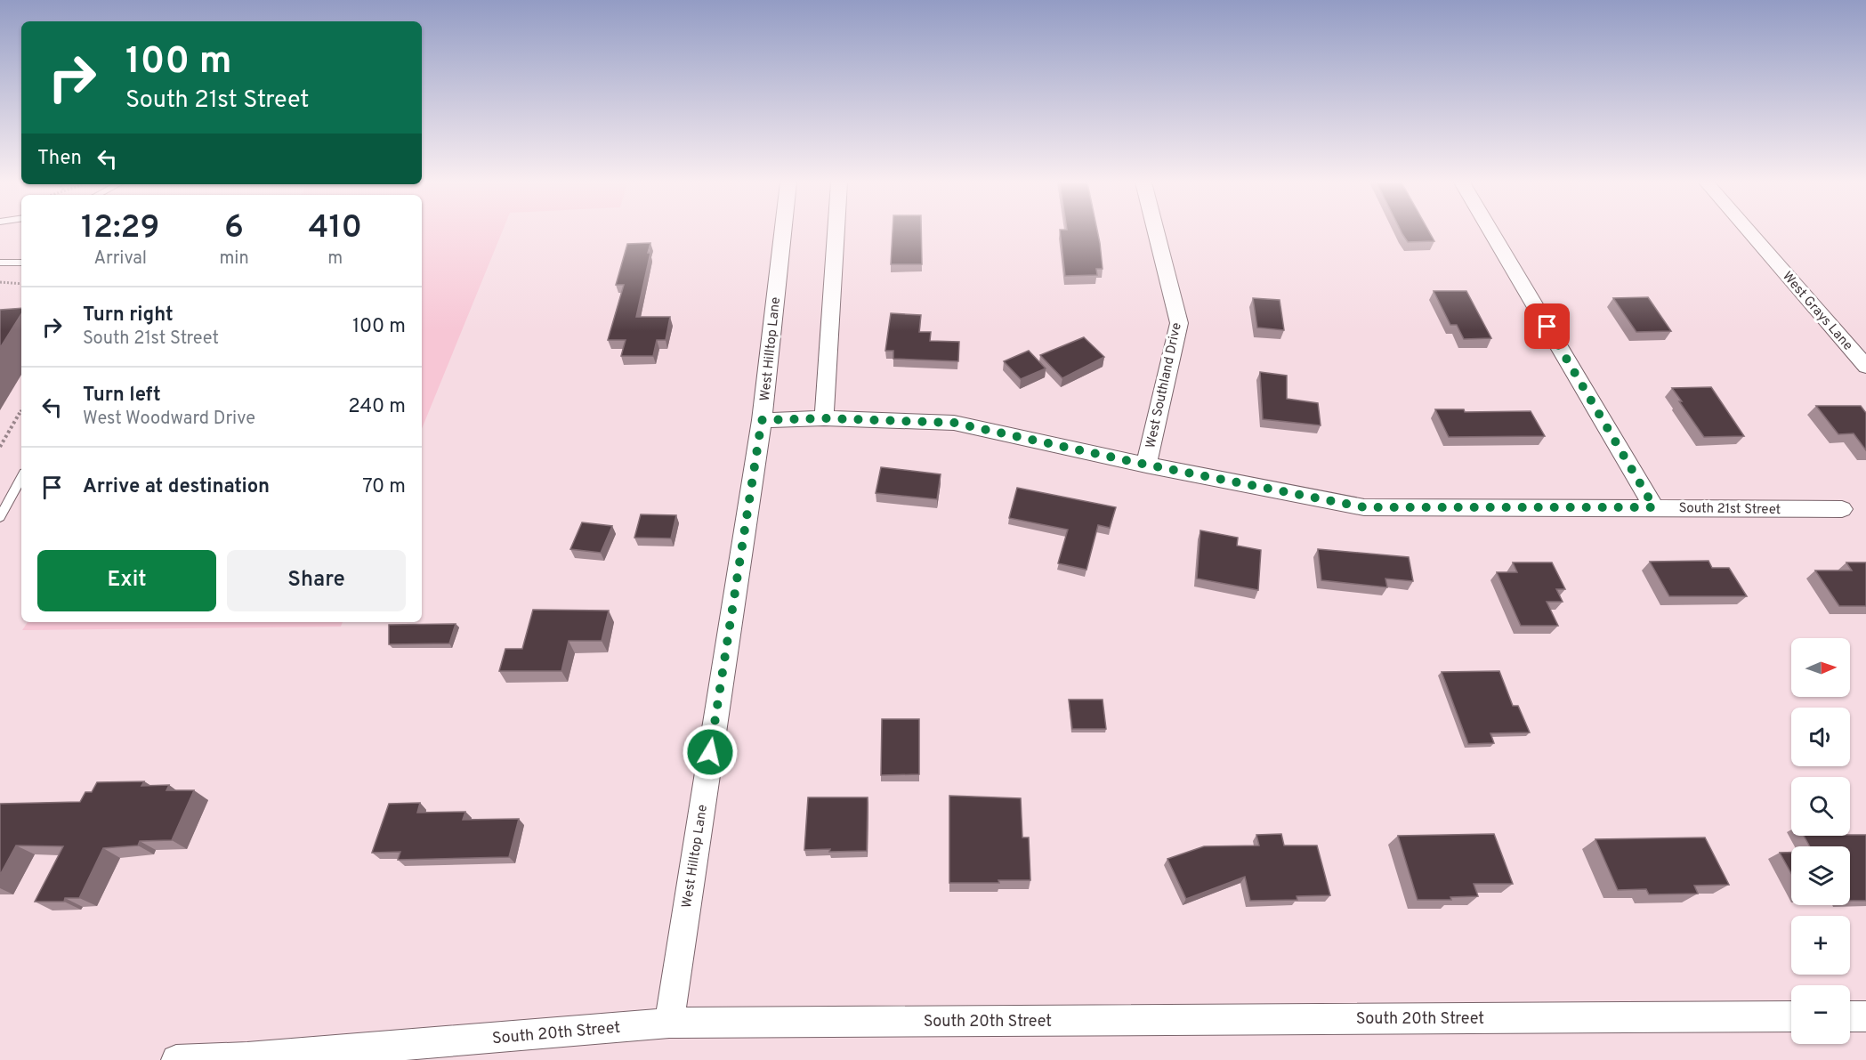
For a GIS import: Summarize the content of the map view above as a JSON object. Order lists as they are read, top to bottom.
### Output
{
  "streets": {
    "street": [
      "West Grays Lane",
      "West Hilltop Lane",
      "West Southland Drive",
      "South 21st Street",
      "South 20th Street"
    ]
  },
  "crossings": [
    ["West Hilltop Lane", "South 21st Street"],
    ["West Hilltop Lane", "South 20th Street"],
    ["West Southland Drive", "South 21st Street"]
  ],
  "north": "right",
  "page": {
    "turn": ["100 m", "South 21st Street"],
    "then": "Then",
    "eta": [
      "12:29",
      "Arrival",
      "6",
      "min",
      "410",
      "m"
    ],
    "list": [
      {
        "name": "Turn right",
        "note": "South 21st Street",
        "value": "100 m"
      },
      {
        "name": "Turn left",
        "note": "West Woodward Drive",
        "value": "240 m"
      },
      {
        "name": "Arrive at destination",
        "value": "70 m"
      }
    ],
    "buttons": ["Exit", "Share"],
    "map_buttons": ["+", "−"]
  }
}
